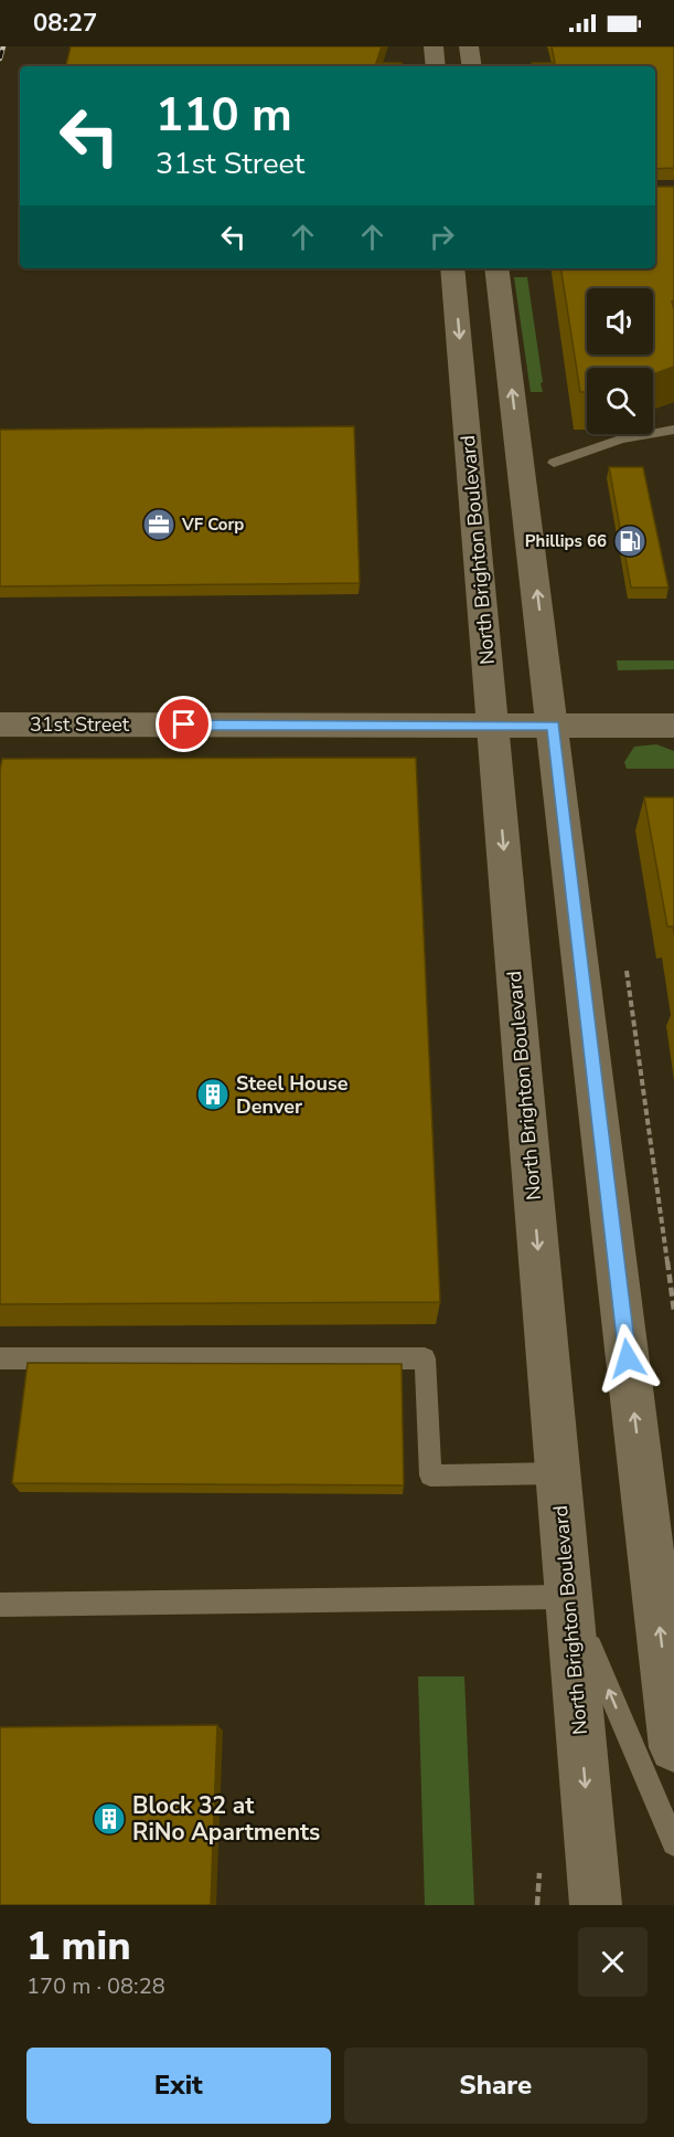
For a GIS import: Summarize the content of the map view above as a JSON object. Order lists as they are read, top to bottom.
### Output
{
  "streets": {
    "main road": ["North Brighton Boulevard", "31st Street"]
  },
  "crossings": [
    ["North Brighton Boulevard", "31st Street"]
  ],
  "places": {
    "office": ["VF Corp"],
    "fuel station": ["Phillips 66"],
    "building": ["Steel House Denver", "Block 32 at RiNo Apartments"]
  },
  "page": {
    "status": "08:27",
    "turn": ["110 m", "31st Street"],
    "heading": ["1 min", "170 m · 08:28"],
    "buttons": ["Exit", "Share"]
  }
}
